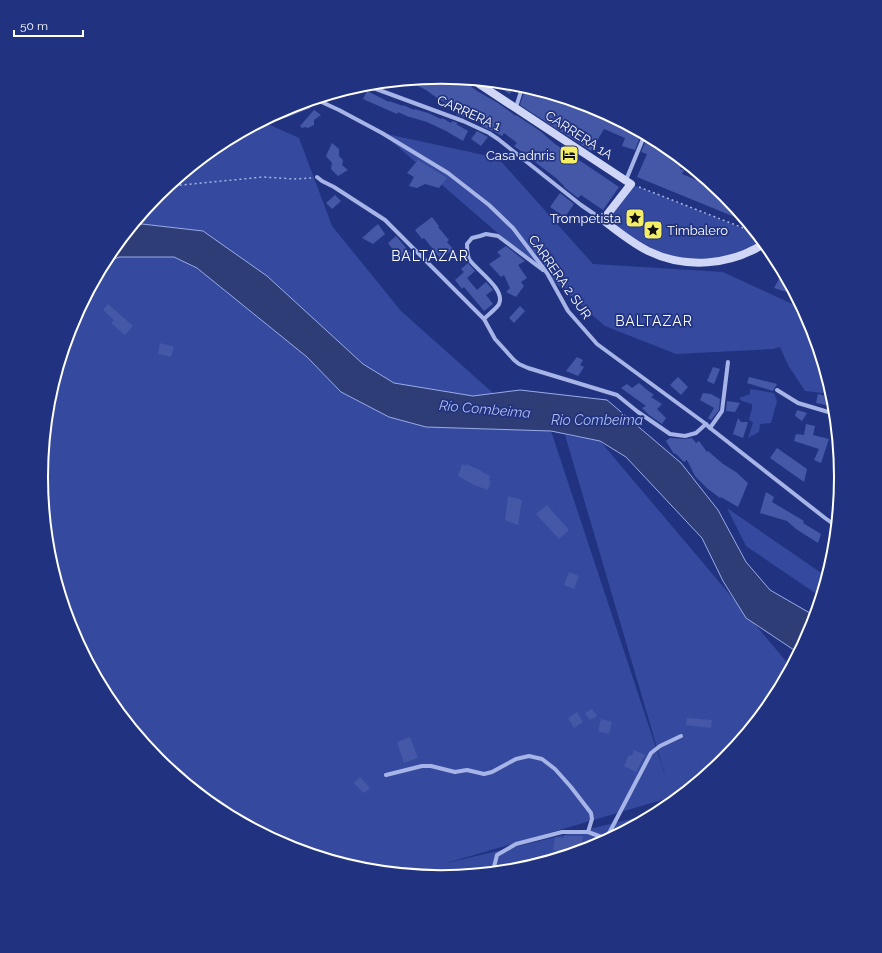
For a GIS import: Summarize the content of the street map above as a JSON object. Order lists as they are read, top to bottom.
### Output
{
  "streets": {
    "street": ["CARRERA 1", "CARRERA 1A", "CARRERA 2 SUR"]
  },
  "districts": ["BALTAZAR", "BALTAZAR"],
  "water": ["Río Combeima", "Rio Combeima"],
  "places": {
    "hotel": ["Casa adnris"],
    "place": ["Trompetista", "Timbalero"]
  },
  "scale_bar": "50 m"
}
